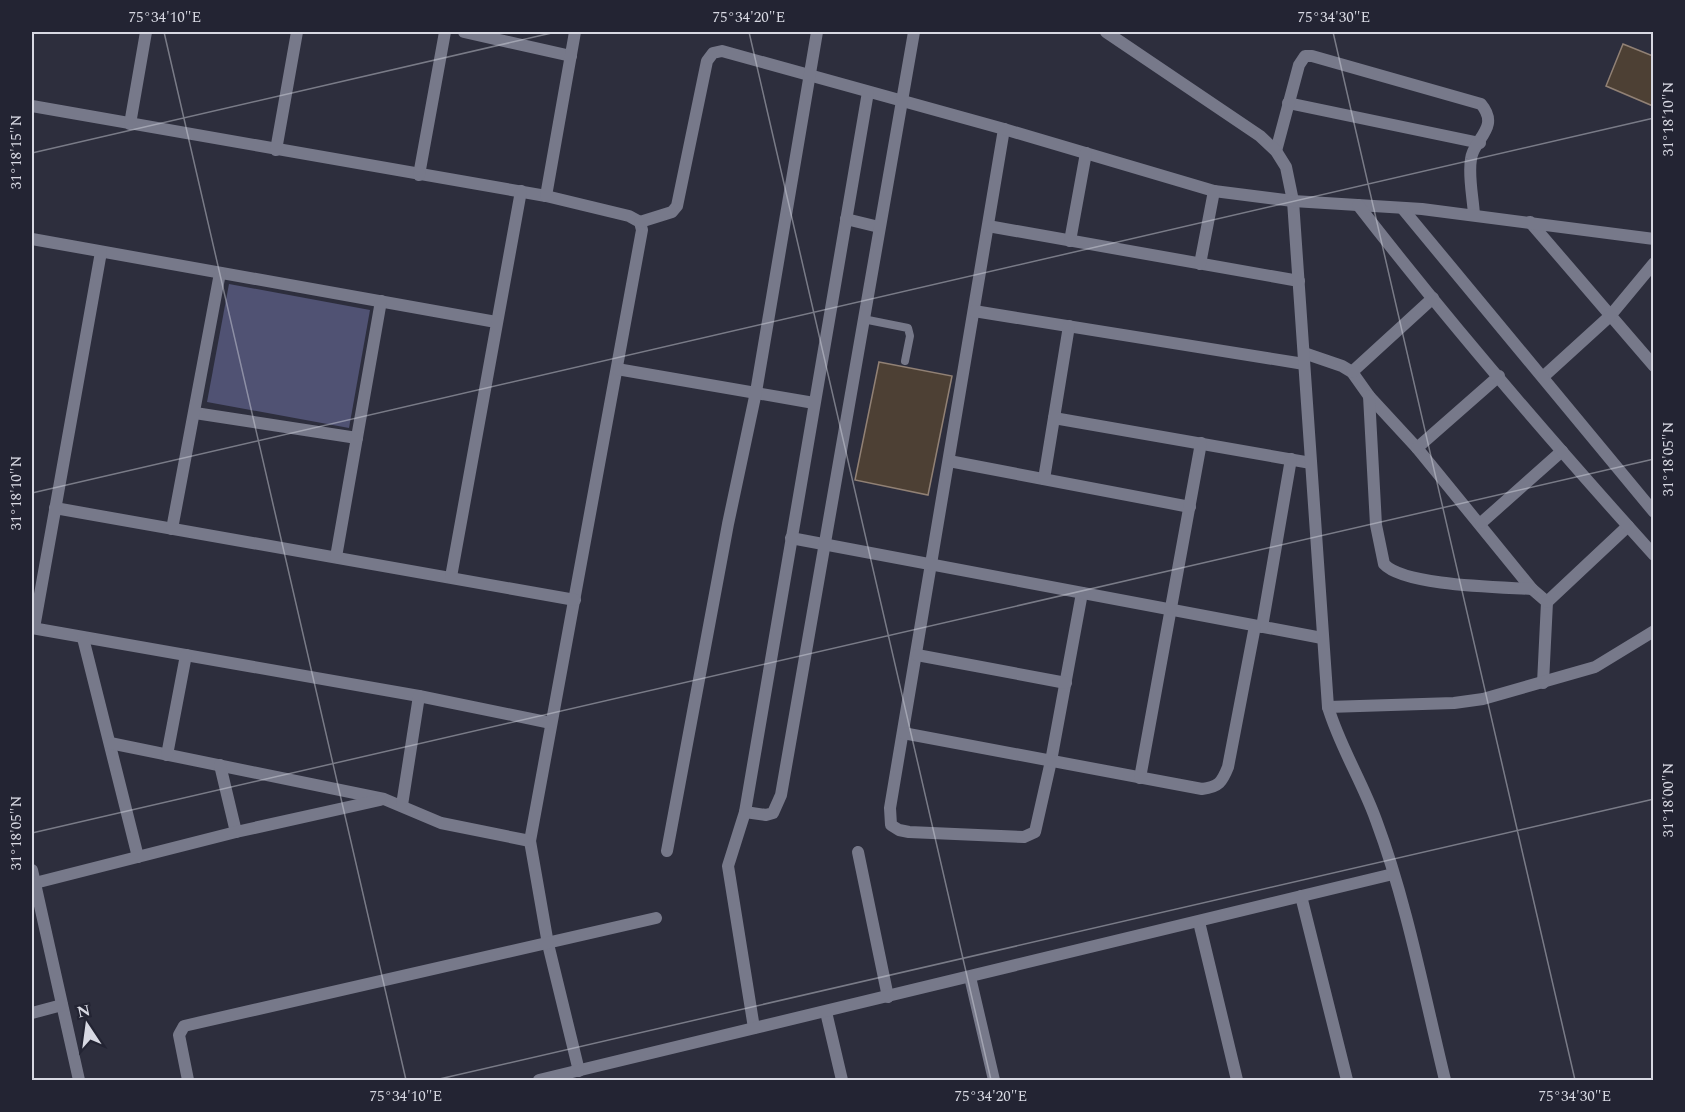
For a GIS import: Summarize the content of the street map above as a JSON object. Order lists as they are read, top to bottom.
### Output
{
  "north": "top",
  "coordinates": [
    "75°34'10\"E",
    "75°34'20\"E",
    "75°34'30\"E",
    "31°18'10\"N",
    "31°18'15\"N",
    "31°18'05\"N",
    "31°18'00\"N"
  ]
}
